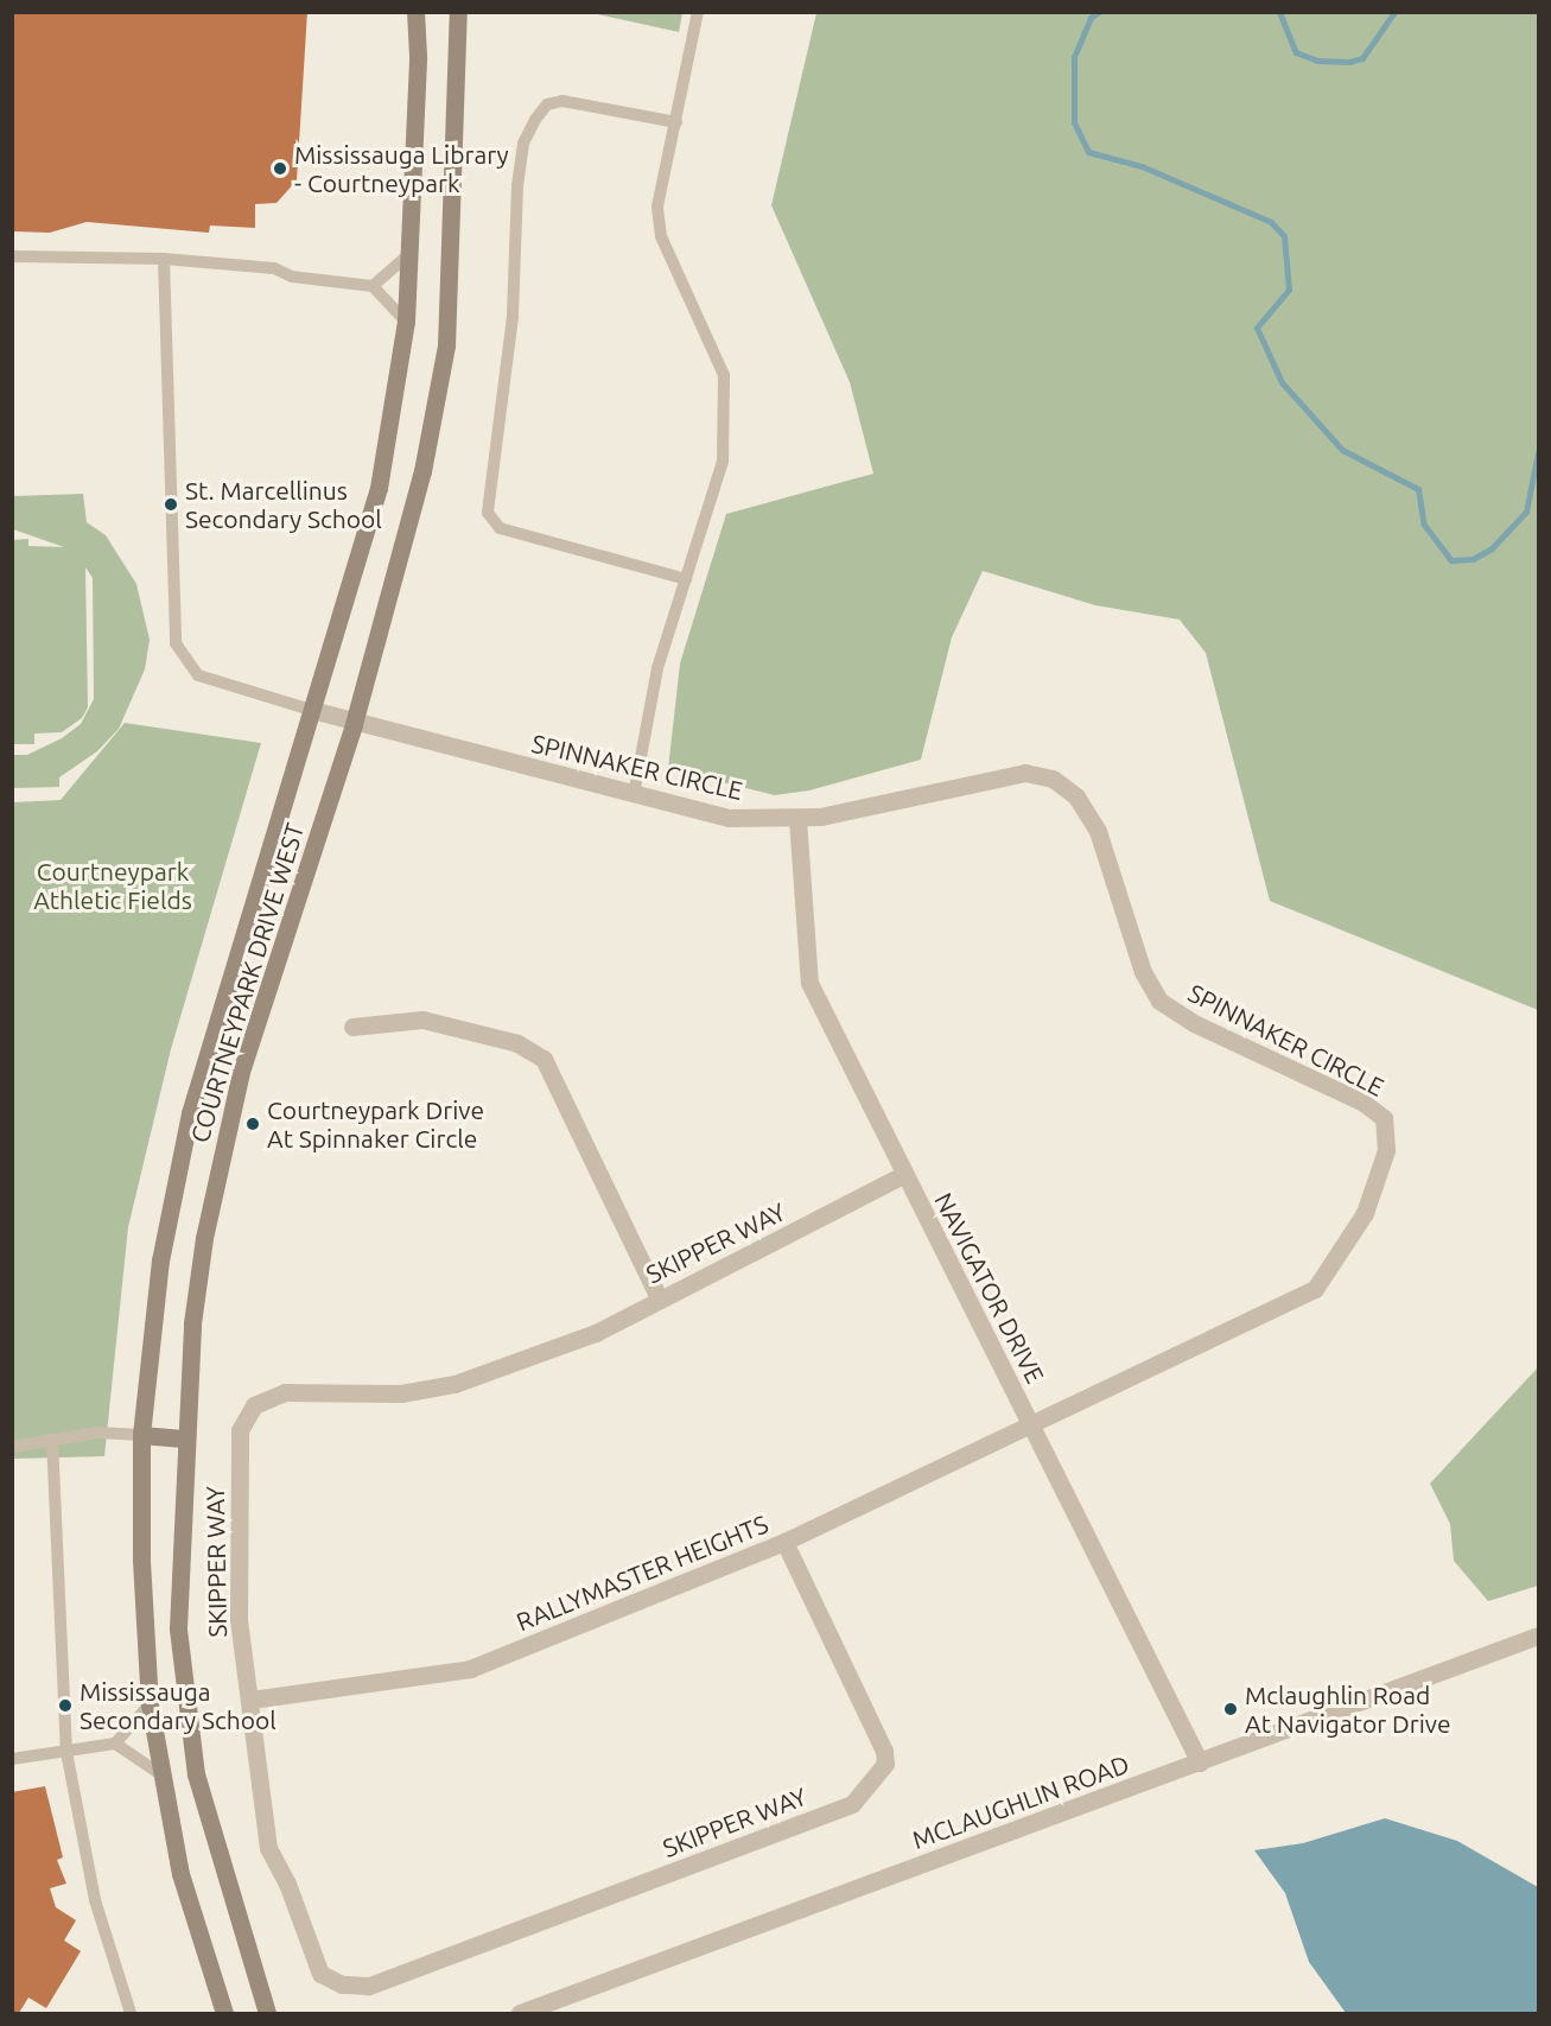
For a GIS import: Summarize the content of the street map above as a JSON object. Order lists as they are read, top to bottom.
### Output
{
  "streets": {
    "main road": ["COURTNEYPARK DRIVE WEST"],
    "street": [
      "SPINNAKER CIRCLE",
      "SKIPPER WAY",
      "NAVIGATOR DRIVE",
      "RALLYMASTER HEIGHTS",
      "MCLAUGHLIN ROAD"
    ]
  },
  "crossings": [
    ["SPINNAKER CIRCLE", "COURTNEYPARK DRIVE WEST"],
    ["SPINNAKER CIRCLE", "NAVIGATOR DRIVE"],
    ["SPINNAKER CIRCLE", "RALLYMASTER HEIGHTS"],
    ["SKIPPER WAY", "NAVIGATOR DRIVE"],
    ["SKIPPER WAY", "RALLYMASTER HEIGHTS"],
    ["NAVIGATOR DRIVE", "RALLYMASTER HEIGHTS"],
    ["NAVIGATOR DRIVE", "MCLAUGHLIN ROAD"]
  ],
  "parks": ["Courtneypark Athletic Fields"],
  "places": [
    "Mississauga Library - Courtneypark",
    "St. Marcellinus Secondary School",
    "Courtneypark Drive At Spinnaker Circle",
    "Mississauga Secondary School",
    "Mclaughlin Road At Navigator Drive"
  ]
}
